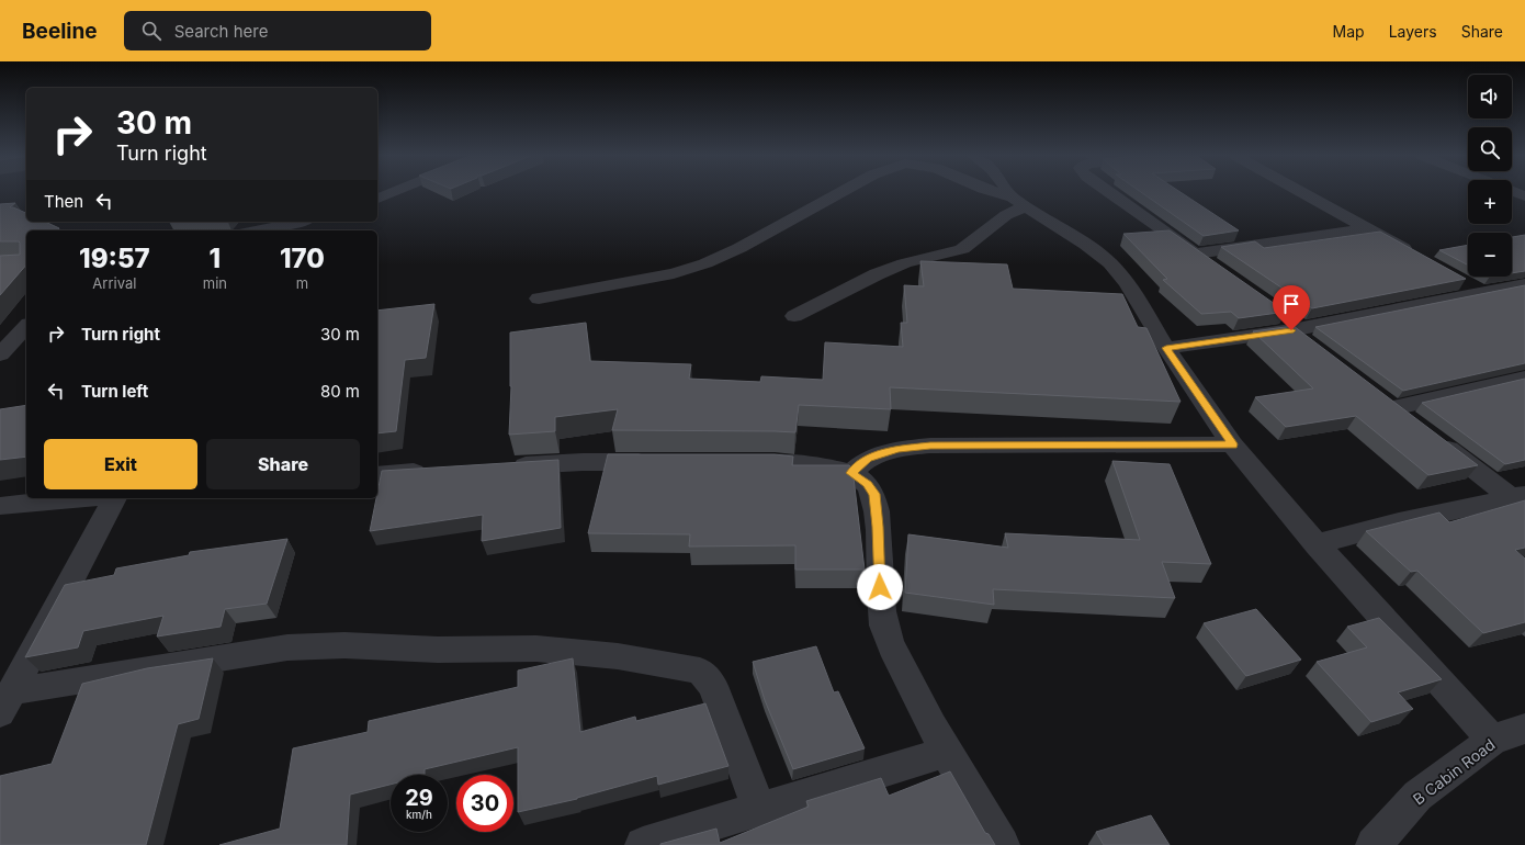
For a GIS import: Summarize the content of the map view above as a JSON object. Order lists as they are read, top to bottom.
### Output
{
  "streets": {
    "street": ["B Cabin Road"]
  },
  "page": {
    "header": "Beeline",
    "search": "Search here",
    "nav": ["Map", "Layers", "Share"],
    "map_buttons": ["+", "−"],
    "turn": ["30 m", "Turn right"],
    "then": "Then",
    "eta": [
      "19:57",
      "Arrival",
      "1",
      "min",
      "170",
      "m"
    ],
    "list": [
      {
        "name": "Turn right",
        "value": "30 m"
      },
      {
        "name": "Turn left",
        "value": "80 m"
      }
    ],
    "buttons": ["Exit", "Share"],
    "speed": "29 km/h",
    "limit": "30"
  }
}
